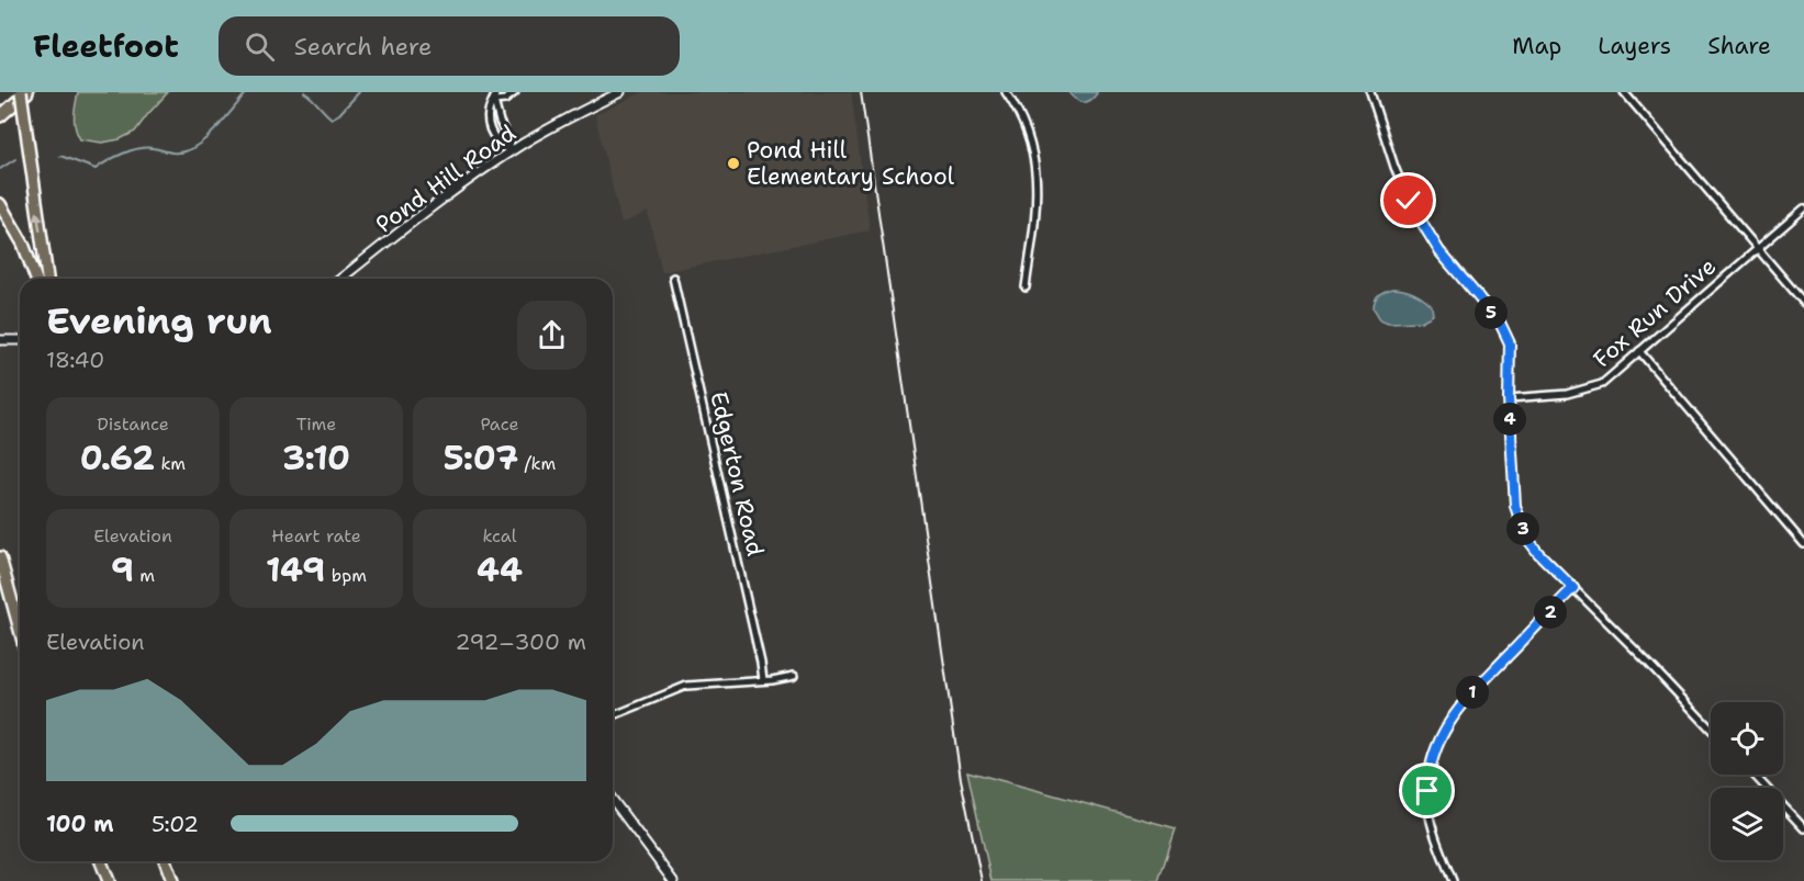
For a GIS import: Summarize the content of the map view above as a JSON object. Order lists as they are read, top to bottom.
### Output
{
  "streets": {
    "street": ["Pond Hill Road", "Fox Run Drive", "Edgerton Road"]
  },
  "places": ["Pond Hill Elementary School"],
  "page": {
    "header": "Fleetfoot",
    "search": "Search here",
    "nav": ["Map", "Layers", "Share"],
    "heading": ["Evening run", "18:40"],
    "pins": [
      "5",
      "4",
      "3",
      "2",
      "1"
    ],
    "stats": [
      ["Distance", "0.62 km"],
      ["Time", "3:10"],
      ["Pace", "5:07 /km"],
      ["Elevation", "9 m"],
      ["Heart rate", "149 bpm"],
      ["kcal", "44"]
    ],
    "chart": ["Elevation", "292–300 m"],
    "list": [
      {
        "name": "100 m",
        "note": "5:02"
      }
    ]
  }
}
